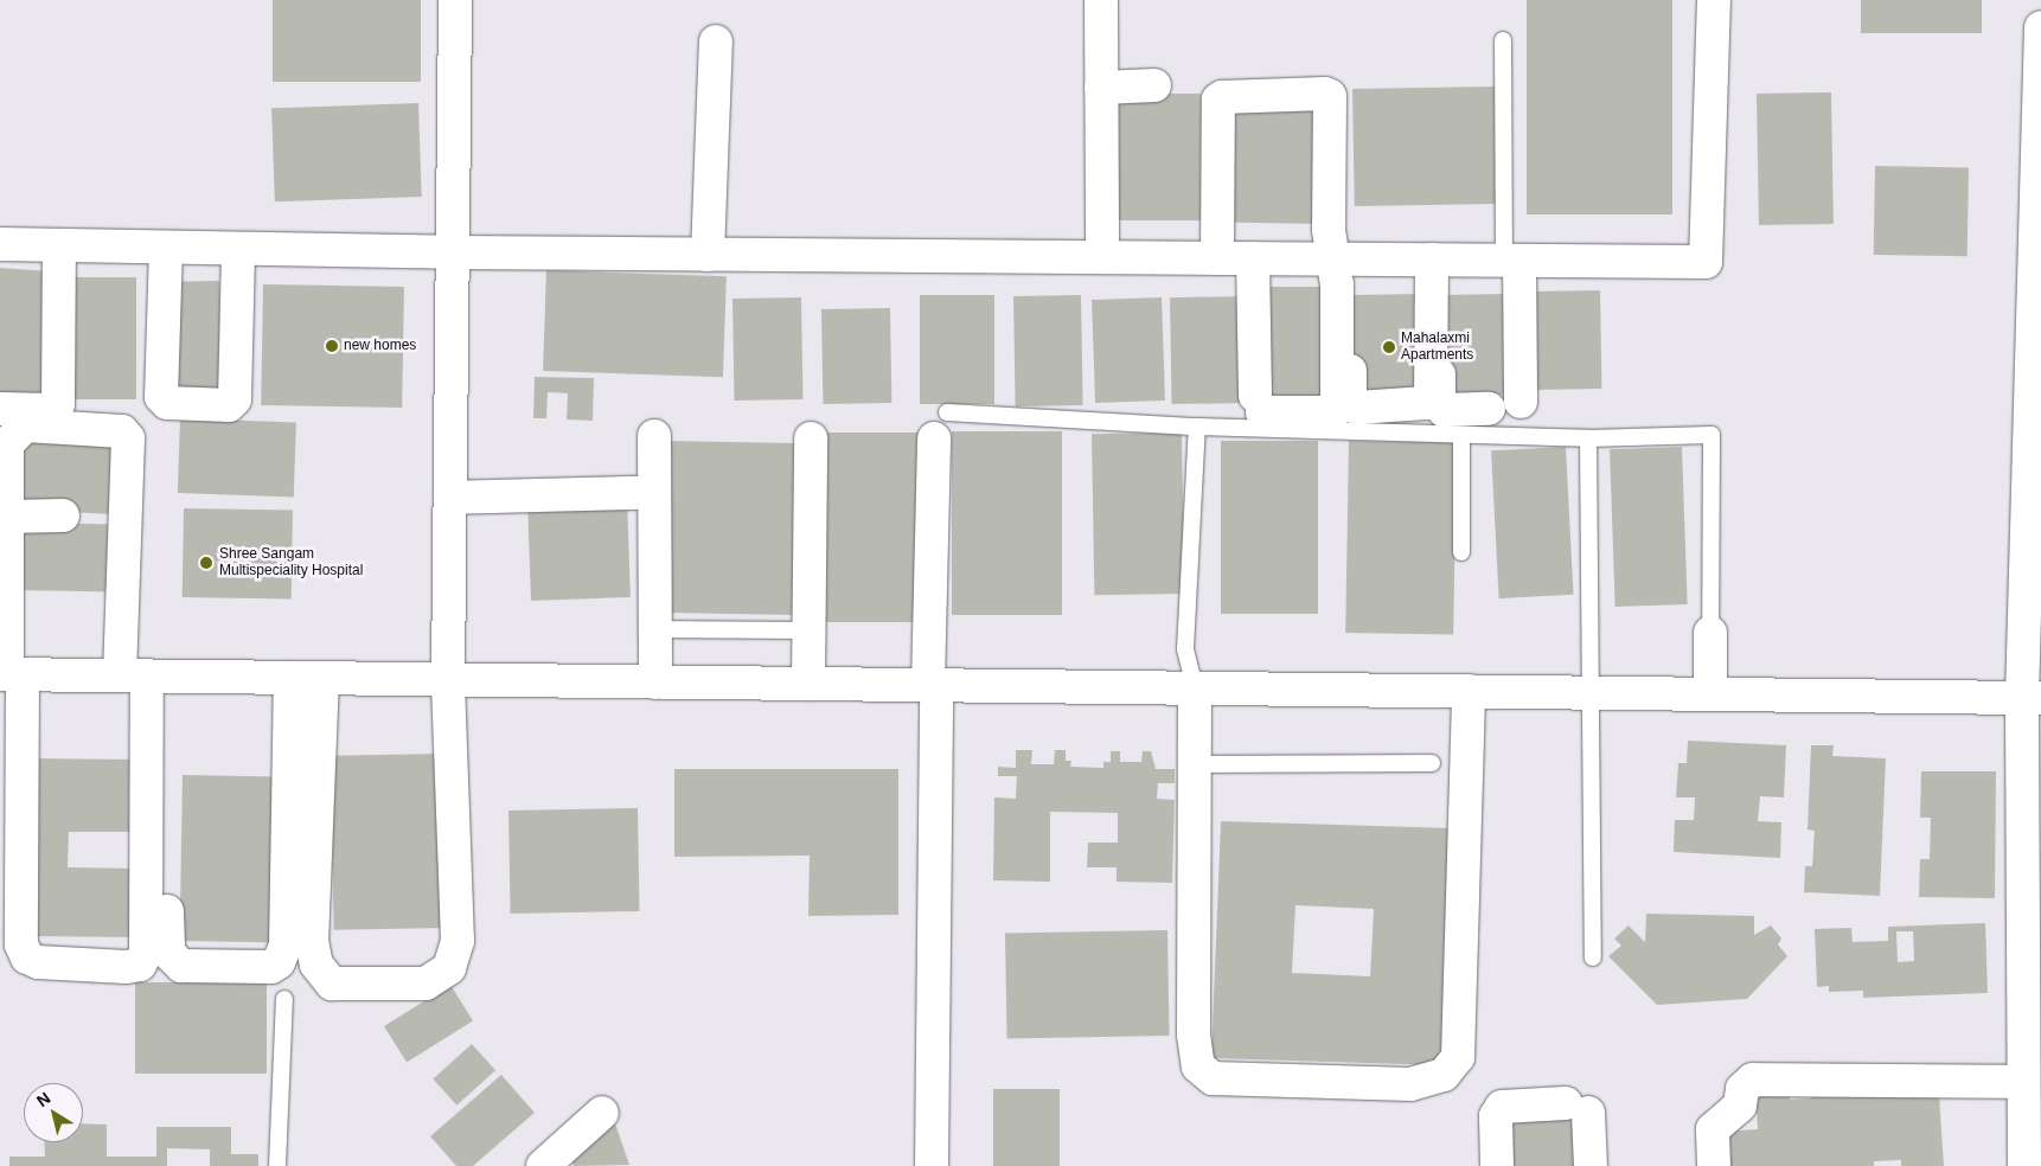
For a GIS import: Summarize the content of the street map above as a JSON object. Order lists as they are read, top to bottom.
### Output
{
  "places": ["new homes", "Mahalaxmi Apartments", "Shree Sangam Multispeciality Hospital"],
  "north": "top left"
}
